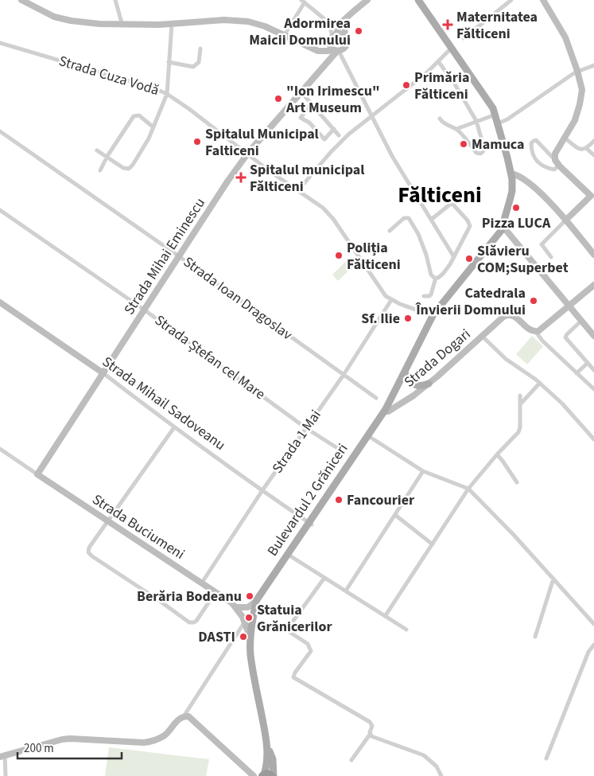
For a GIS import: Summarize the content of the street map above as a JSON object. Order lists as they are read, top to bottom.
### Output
{
  "streets": {
    "main road": ["Bulevardul 2 Grăniceri"],
    "street": [
      "Strada Cuza Vodă",
      "Strada Mihai Eminescu",
      "Strada Ioan Dragoslav",
      "Strada Ștefan cel Mare",
      "Strada Dogari",
      "Strada Mihail Sadoveanu",
      "Strada 1 Mai",
      "Strada Buciumeni"
    ]
  },
  "crossings": [
    ["Strada Cuza Vodă", "Strada Mihai Eminescu"],
    ["Strada Cuza Vodă", "Strada 1 Mai"],
    ["Strada Mihai Eminescu", "Strada Ioan Dragoslav"],
    ["Strada Mihai Eminescu", "Strada Ștefan cel Mare"],
    ["Strada Mihai Eminescu", "Strada Mihail Sadoveanu"],
    ["Strada Mihai Eminescu", "Strada Buciumeni"],
    ["Strada Ioan Dragoslav", "Strada 1 Mai"],
    ["Strada Ștefan cel Mare", "Strada 1 Mai"],
    ["Strada Dogari", "Bulevardul 2 Grăniceri"],
    ["Strada Mihail Sadoveanu", "Strada 1 Mai"],
    ["Strada Mihail Sadoveanu", "Bulevardul 2 Grăniceri"],
    ["Strada 1 Mai", "Strada Buciumeni"],
    ["Bulevardul 2 Grăniceri", "Strada Buciumeni"]
  ],
  "districts": ["Fălticeni"],
  "places": {
    "health": ["Maternitatea Fălticeni", "Spitalul municipal Fălticeni"],
    "other": [
      "Adormirea Maicii Domnului",
      "Primăria Fălticeni",
      "\"Ion Irimescu\" Art Museum",
      "Spitalul Municipal Falticeni",
      "Mamuca",
      "Pizza LUCA",
      "Poliția Fălticeni",
      "Slăvieru COM;Superbet",
      "Catedrala Învierii Domnului",
      "Sf. Ilie",
      "Fancourier",
      "Berăria Bodeanu",
      "Statuia Grănicerilor",
      "DASTI"
    ]
  },
  "scale_bar": "200 m"
}
